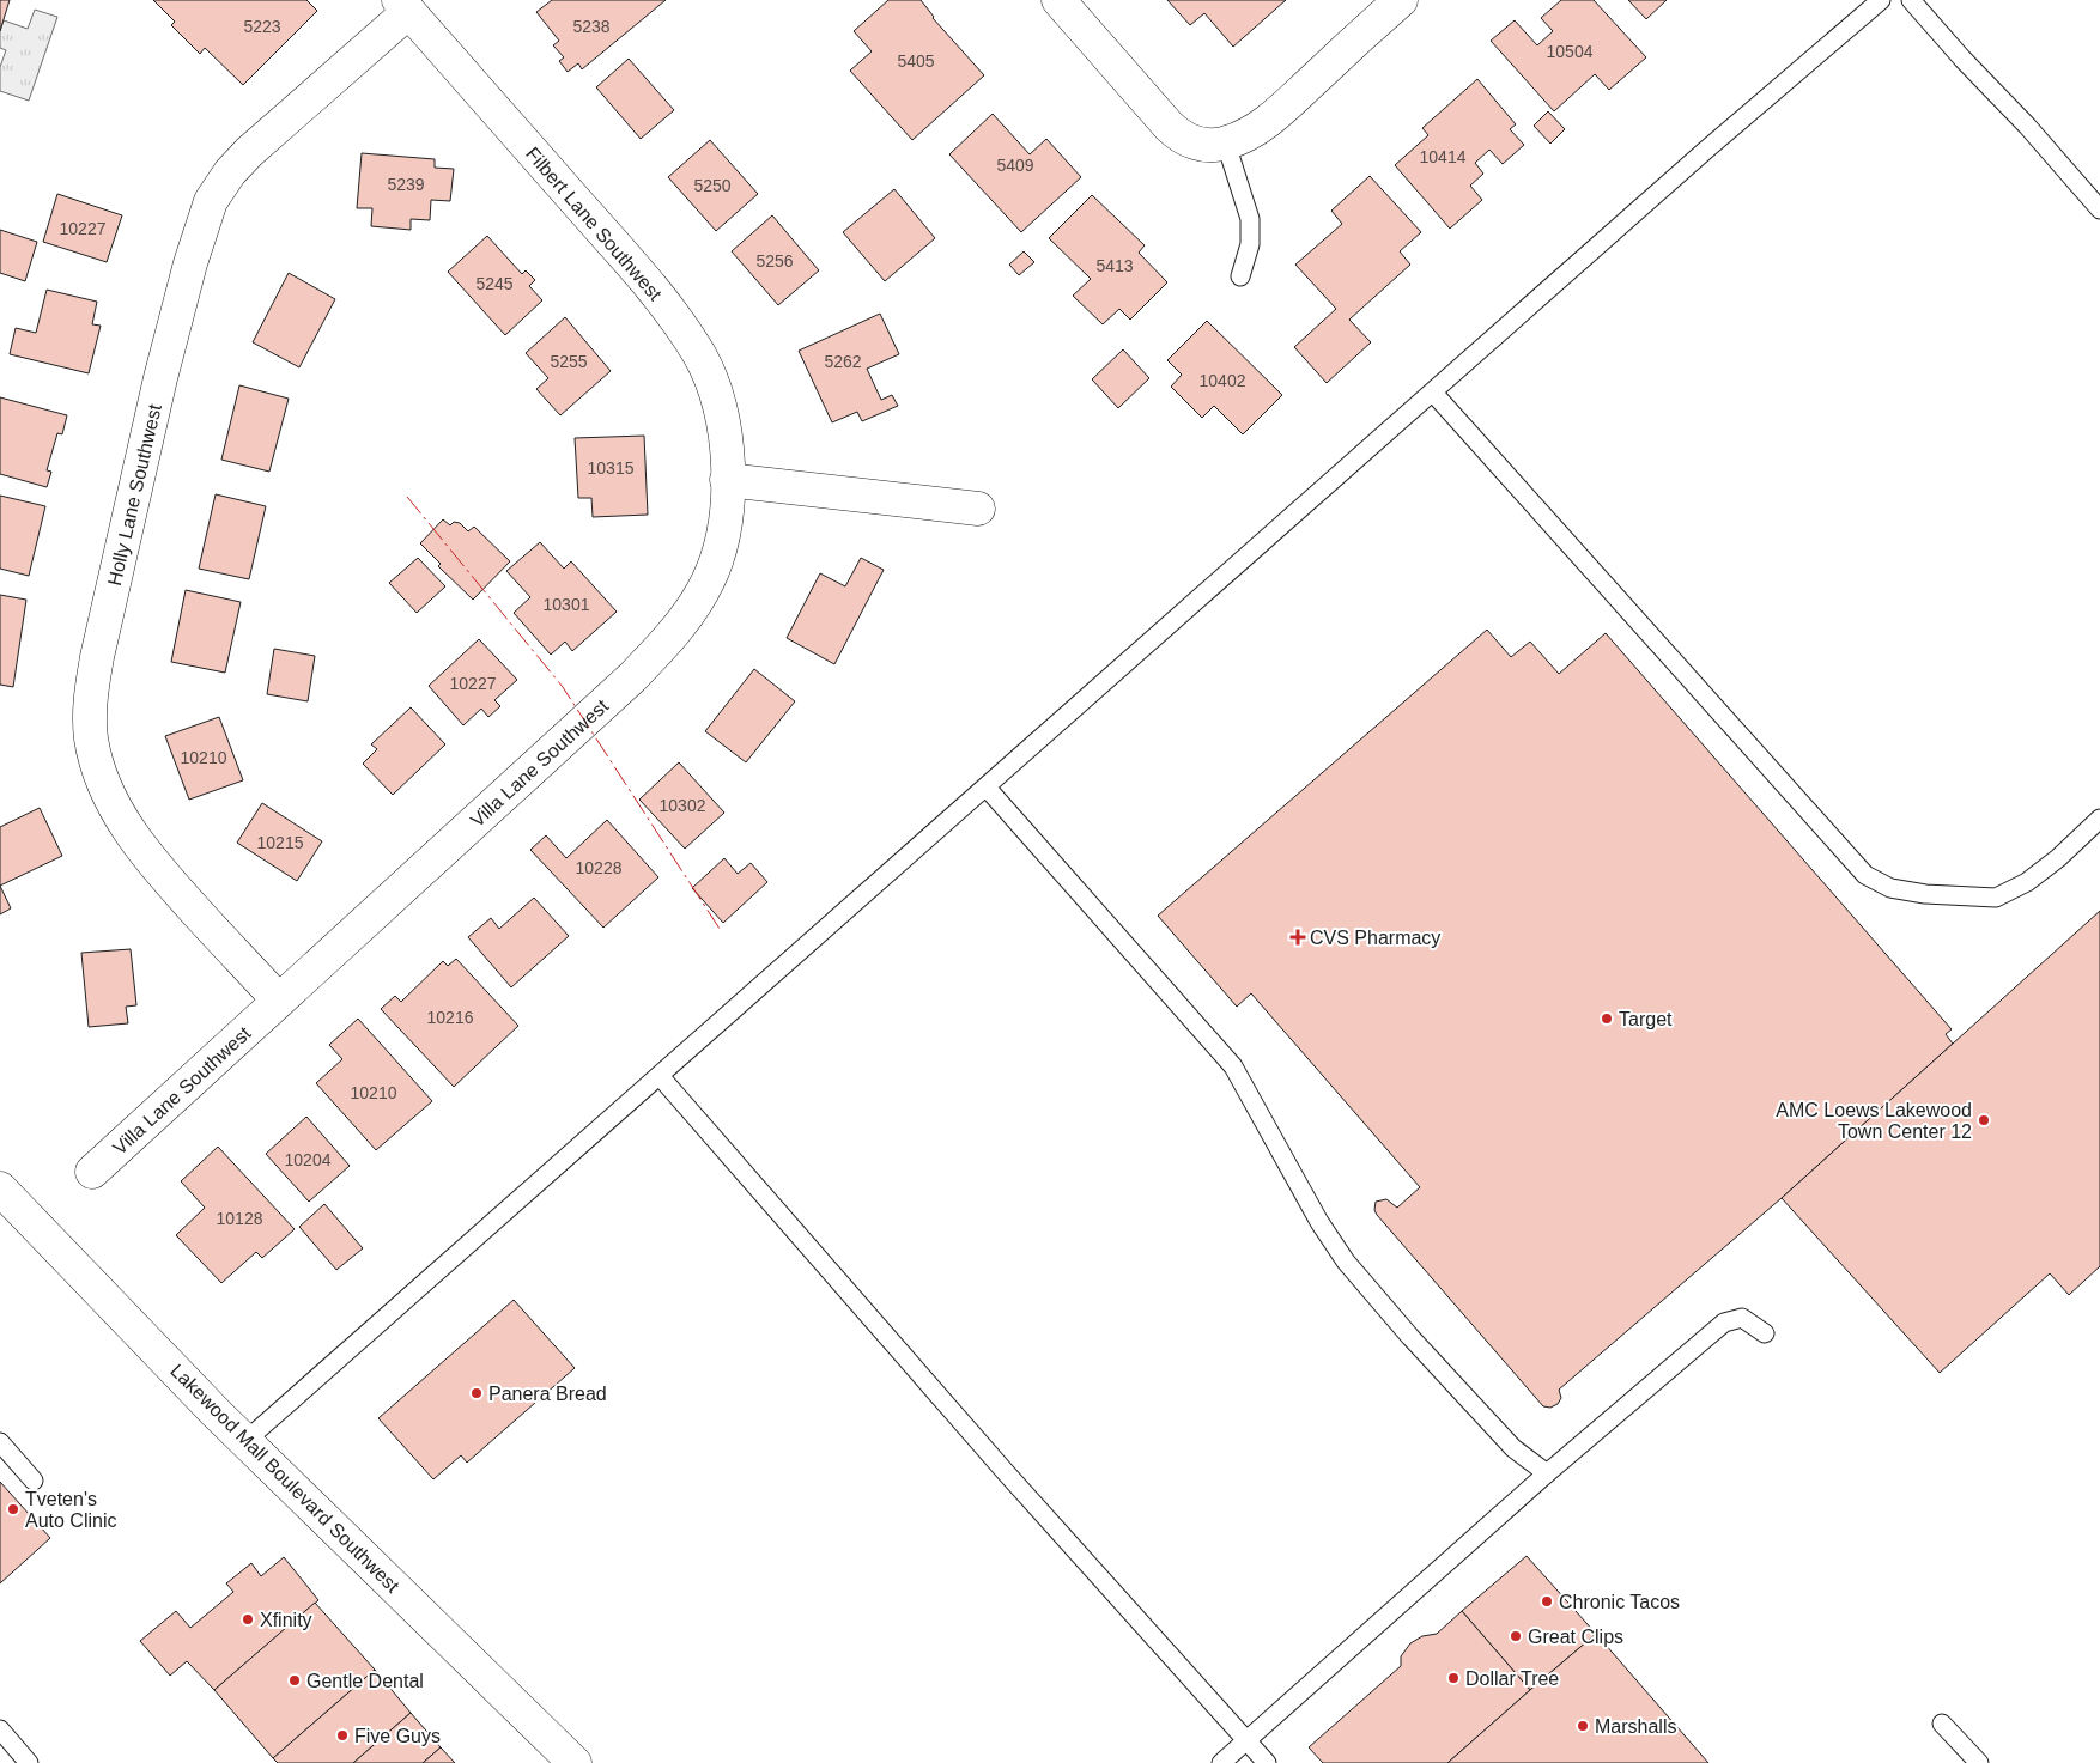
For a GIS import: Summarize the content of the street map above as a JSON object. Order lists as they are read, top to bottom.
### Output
{
  "streets": {
    "street": [
      "Filbert Lane Southwest",
      "Holly Lane Southwest",
      "Villa Lane Southwest",
      "Lakewood Mall Boulevard Southwest"
    ]
  },
  "crossings": [
    ["Filbert Lane Southwest", "Holly Lane Southwest"],
    ["Filbert Lane Southwest", "Villa Lane Southwest"],
    ["Holly Lane Southwest", "Villa Lane Southwest"]
  ],
  "places": {
    "health": ["CVS Pharmacy"],
    "other": [
      "Target",
      "AMC Loews Lakewood Town Center 12",
      "Panera Bread",
      "Tveten's Auto Clinic",
      "Chronic Tacos",
      "Xfinity",
      "Great Clips",
      "Dollar Tree",
      "Gentle Dental",
      "Marshalls",
      "Five Guys"
    ]
  },
  "house_numbers": [
    "5223",
    "5238",
    "10504",
    "5405",
    "10414",
    "5409",
    "5239",
    "5250",
    "10227",
    "5256",
    "5413",
    "5245",
    "5255",
    "5262",
    "10402",
    "10315",
    "10301",
    "10227",
    "10210",
    "10302",
    "10215",
    "10228",
    "10216",
    "10210",
    "10204",
    "10128"
  ]
}
